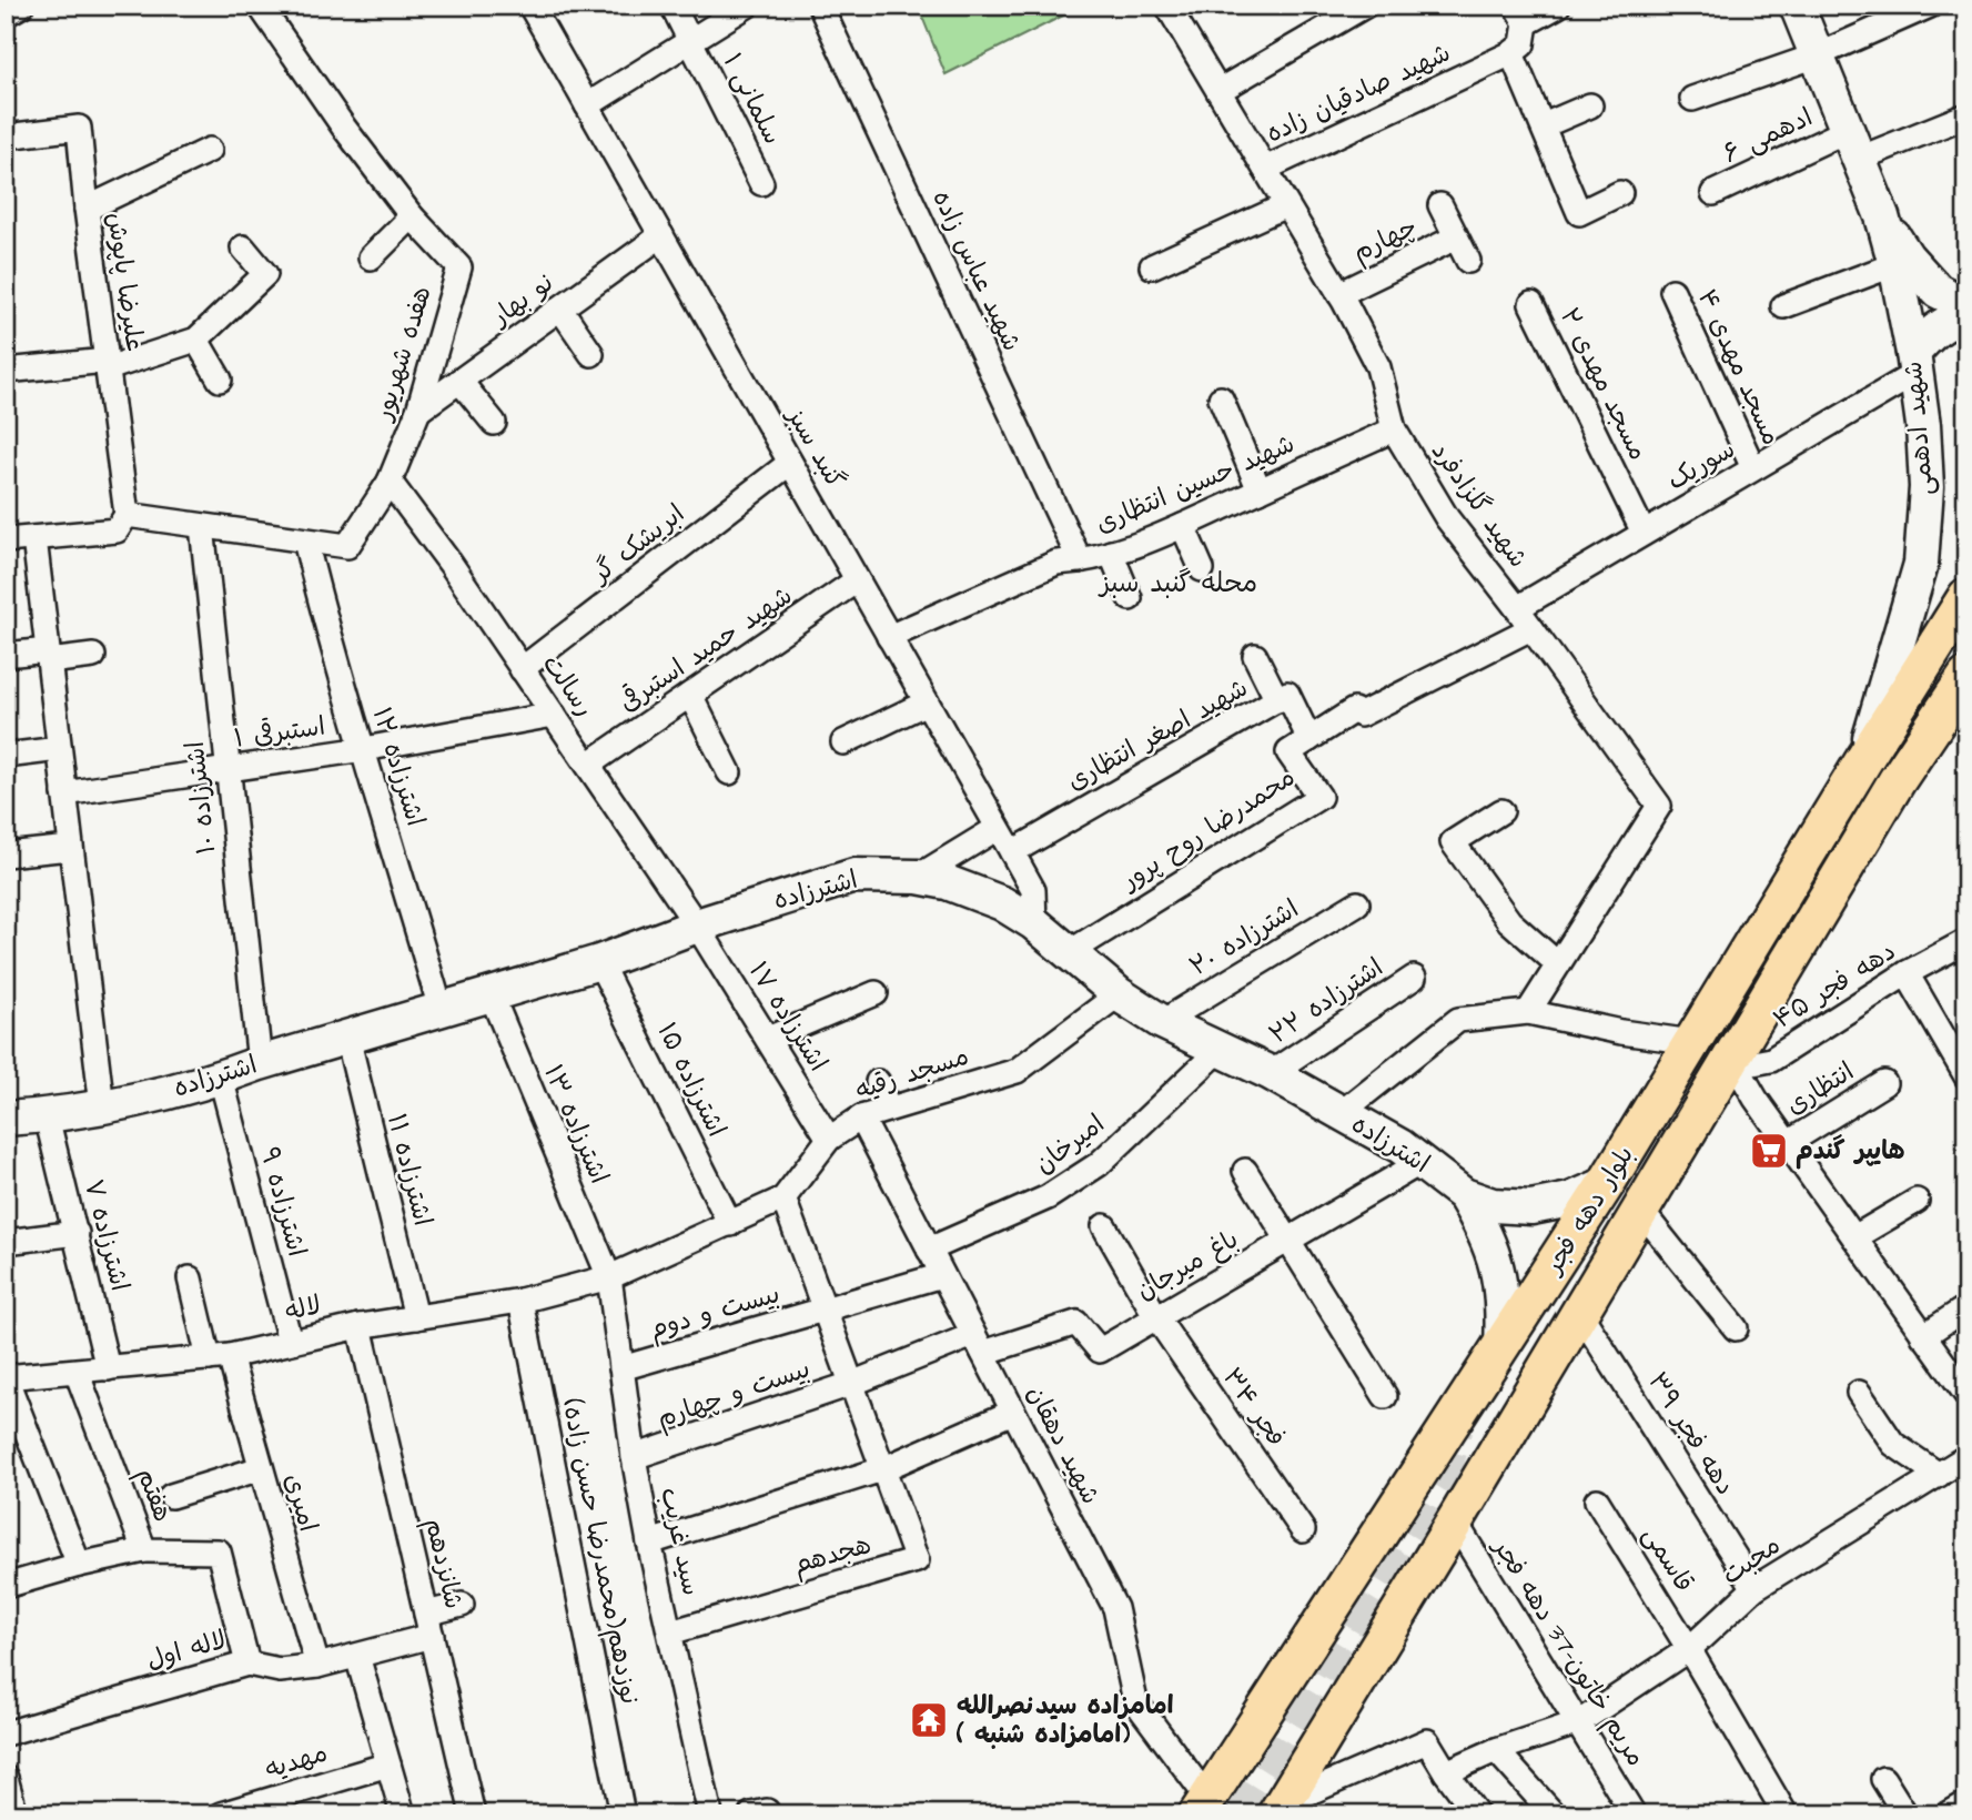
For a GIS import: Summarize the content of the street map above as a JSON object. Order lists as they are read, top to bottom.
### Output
{
  "streets": {
    "main road": ["بلوار دهه فجر"],
    "street": [
      "شهید صادقیان زاده",
      "سلمانی ۱",
      "ادهمی ۶",
      "چهارم",
      "شهید عباس زاده",
      "علیرضا پاپوش",
      "نو بهار",
      "هفده شهریور",
      "مسجد مهدی ۴",
      "مسجد مهدی ۲",
      "شهید ادهمی",
      "گنبد سبز",
      "سوریک",
      "شهید حسین انتظاری",
      "شهید گلزادفرد",
      "ابریشک گر",
      "شهید حمید استبرقی",
      "رسالت",
      "استبرقی ۱",
      "شهید اصغر انتظاری",
      "اشترزاده ۱۲",
      "اشترزاده ۱۰",
      "محمدرضا روح پرور",
      "اشترزاده",
      "اشترزاده ۲۰",
      "دهه فجر ۴۵",
      "اشترزاده ۲۲",
      "اشترزاده ۱۷",
      "مسجد رقیه",
      "اشترزاده ۱۵",
      "انتظاری",
      "اشترزاده ۱۳",
      "امیرخان",
      "اشترزاده ۱۱",
      "اشترزاده ۹",
      "اشترزاده ۷",
      "باغ میرجان",
      "لاله",
      "بیست و دوم",
      "بیست و چهارم",
      "فجر ۳۴",
      "دهه فجر ۳۹",
      "شهید دهقان",
      "هفتم",
      "امیری",
      "سید غریب",
      "نوزدهم(محمدرضا حسن زاده)",
      "هجدهم",
      "قاسمی",
      "محبت",
      "شانزدهم",
      "لاله اول",
      "مریم خاتون-37 دهه فجر",
      "مهدیه"
    ]
  },
  "crossings": [
    ["شهید صادقیان زاده", "شهید گلزادفرد"],
    ["چهارم", "شهید گلزادفرد"],
    ["شهید عباس زاده", "شهید حسین انتظاری"],
    ["علیرضا پاپوش", "هفده شهریور"],
    ["نو بهار", "هفده شهریور"],
    ["نو بهار", "گنبد سبز"],
    ["هفده شهریور", "رسالت"],
    ["هفده شهریور", "اشترزاده ۱۲"],
    ["هفده شهریور", "اشترزاده ۱۰"],
    ["مسجد مهدی ۴", "سوریک"],
    ["مسجد مهدی ۲", "سوریک"],
    ["شهید ادهمی", "سوریک"],
    ["شهید ادهمی", "بلوار دهه فجر"],
    ["گنبد سبز", "شهید حسین انتظاری"],
    ["گنبد سبز", "ابریشک گر"],
    ["گنبد سبز", "شهید حمید استبرقی"],
    ["گنبد سبز", "شهید اصغر انتظاری"],
    ["گنبد سبز", "اشترزاده"],
    ["سوریک", "شهید گلزادفرد"],
    ["شهید حسین انتظاری", "شهید گلزادفرد"],
    ["ابریشک گر", "رسالت"],
    ["شهید حمید استبرقی", "رسالت"],
    ["رسالت", "استبرقی ۱"],
    ["رسالت", "اشترزاده"],
    ["رسالت", "اشترزاده ۱۷"],
    ["استبرقی ۱", "اشترزاده ۱۲"],
    ["استبرقی ۱", "اشترزاده ۱۰"],
    ["شهید اصغر انتظاری", "محمدرضا روح پرور"],
    ["اشترزاده ۱۲", "اشترزاده"],
    ["اشترزاده ۱۰", "اشترزاده"],
    ["محمدرضا روح پرور", "اشترزاده"],
    ["اشترزاده", "اشترزاده ۲۰"],
    ["اشترزاده", "اشترزاده ۲۲"],
    ["اشترزاده", "اشترزاده ۱۷"],
    ["اشترزاده", "مسجد رقیه"],
    ["اشترزاده", "اشترزاده ۱۵"],
    ["اشترزاده", "اشترزاده ۱۳"],
    ["اشترزاده", "امیرخان"],
    ["اشترزاده", "اشترزاده ۱۱"],
    ["اشترزاده", "اشترزاده ۹"],
    ["اشترزاده", "بلوار دهه فجر"],
    ["اشترزاده", "اشترزاده ۷"],
    ["اشترزاده", "باغ میرجان"],
    ["دهه فجر ۴۵", "بلوار دهه فجر"],
    ["اشترزاده ۱۷", "مسجد رقیه"],
    ["مسجد رقیه", "اشترزاده ۱۵"],
    ["مسجد رقیه", "اشترزاده ۱۳"],
    ["مسجد رقیه", "لاله"],
    ["مسجد رقیه", "شهید دهقان"],
    ["مسجد رقیه", "سید غریب"],
    ["اشترزاده ۱۳", "لاله"],
    ["اشترزاده ۱۳", "سید غریب"],
    ["امیرخان", "شهید دهقان"],
    ["اشترزاده ۱۱", "لاله"],
    ["اشترزاده ۹", "لاله"],
    ["بلوار دهه فجر", "دهه فجر ۳۹"],
    ["بلوار دهه فجر", "شهید دهقان"],
    ["بلوار دهه فجر", "مریم خاتون-37 دهه فجر"],
    ["اشترزاده ۷", "لاله"],
    ["باغ میرجان", "بیست و چهارم"],
    ["باغ میرجان", "فجر ۳۴"],
    ["باغ میرجان", "شهید دهقان"],
    ["لاله", "هفتم"],
    ["لاله", "امیری"],
    ["لاله", "سید غریب"],
    ["لاله", "نوزدهم(محمدرضا حسن زاده)"],
    ["لاله", "شانزدهم"],
    ["بیست و دوم", "شهید دهقان"],
    ["بیست و دوم", "سید غریب"],
    ["بیست و چهارم", "شهید دهقان"],
    ["بیست و چهارم", "سید غریب"],
    ["دهه فجر ۳۹", "محبت"],
    ["هفتم", "لاله اول"],
    ["امیری", "لاله اول"],
    ["سید غریب", "هجدهم"],
    ["قاسمی", "محبت"],
    ["محبت", "مریم خاتون-37 دهه فجر"],
    ["شانزدهم", "لاله اول"]
  ],
  "districts": ["محله گنبد سبز"],
  "places": {
    "supermarket": ["هایپر گندم"],
    "temple": ["امامزاده سیدنصرالله ( امامزاده شنبه)"]
  }
}
